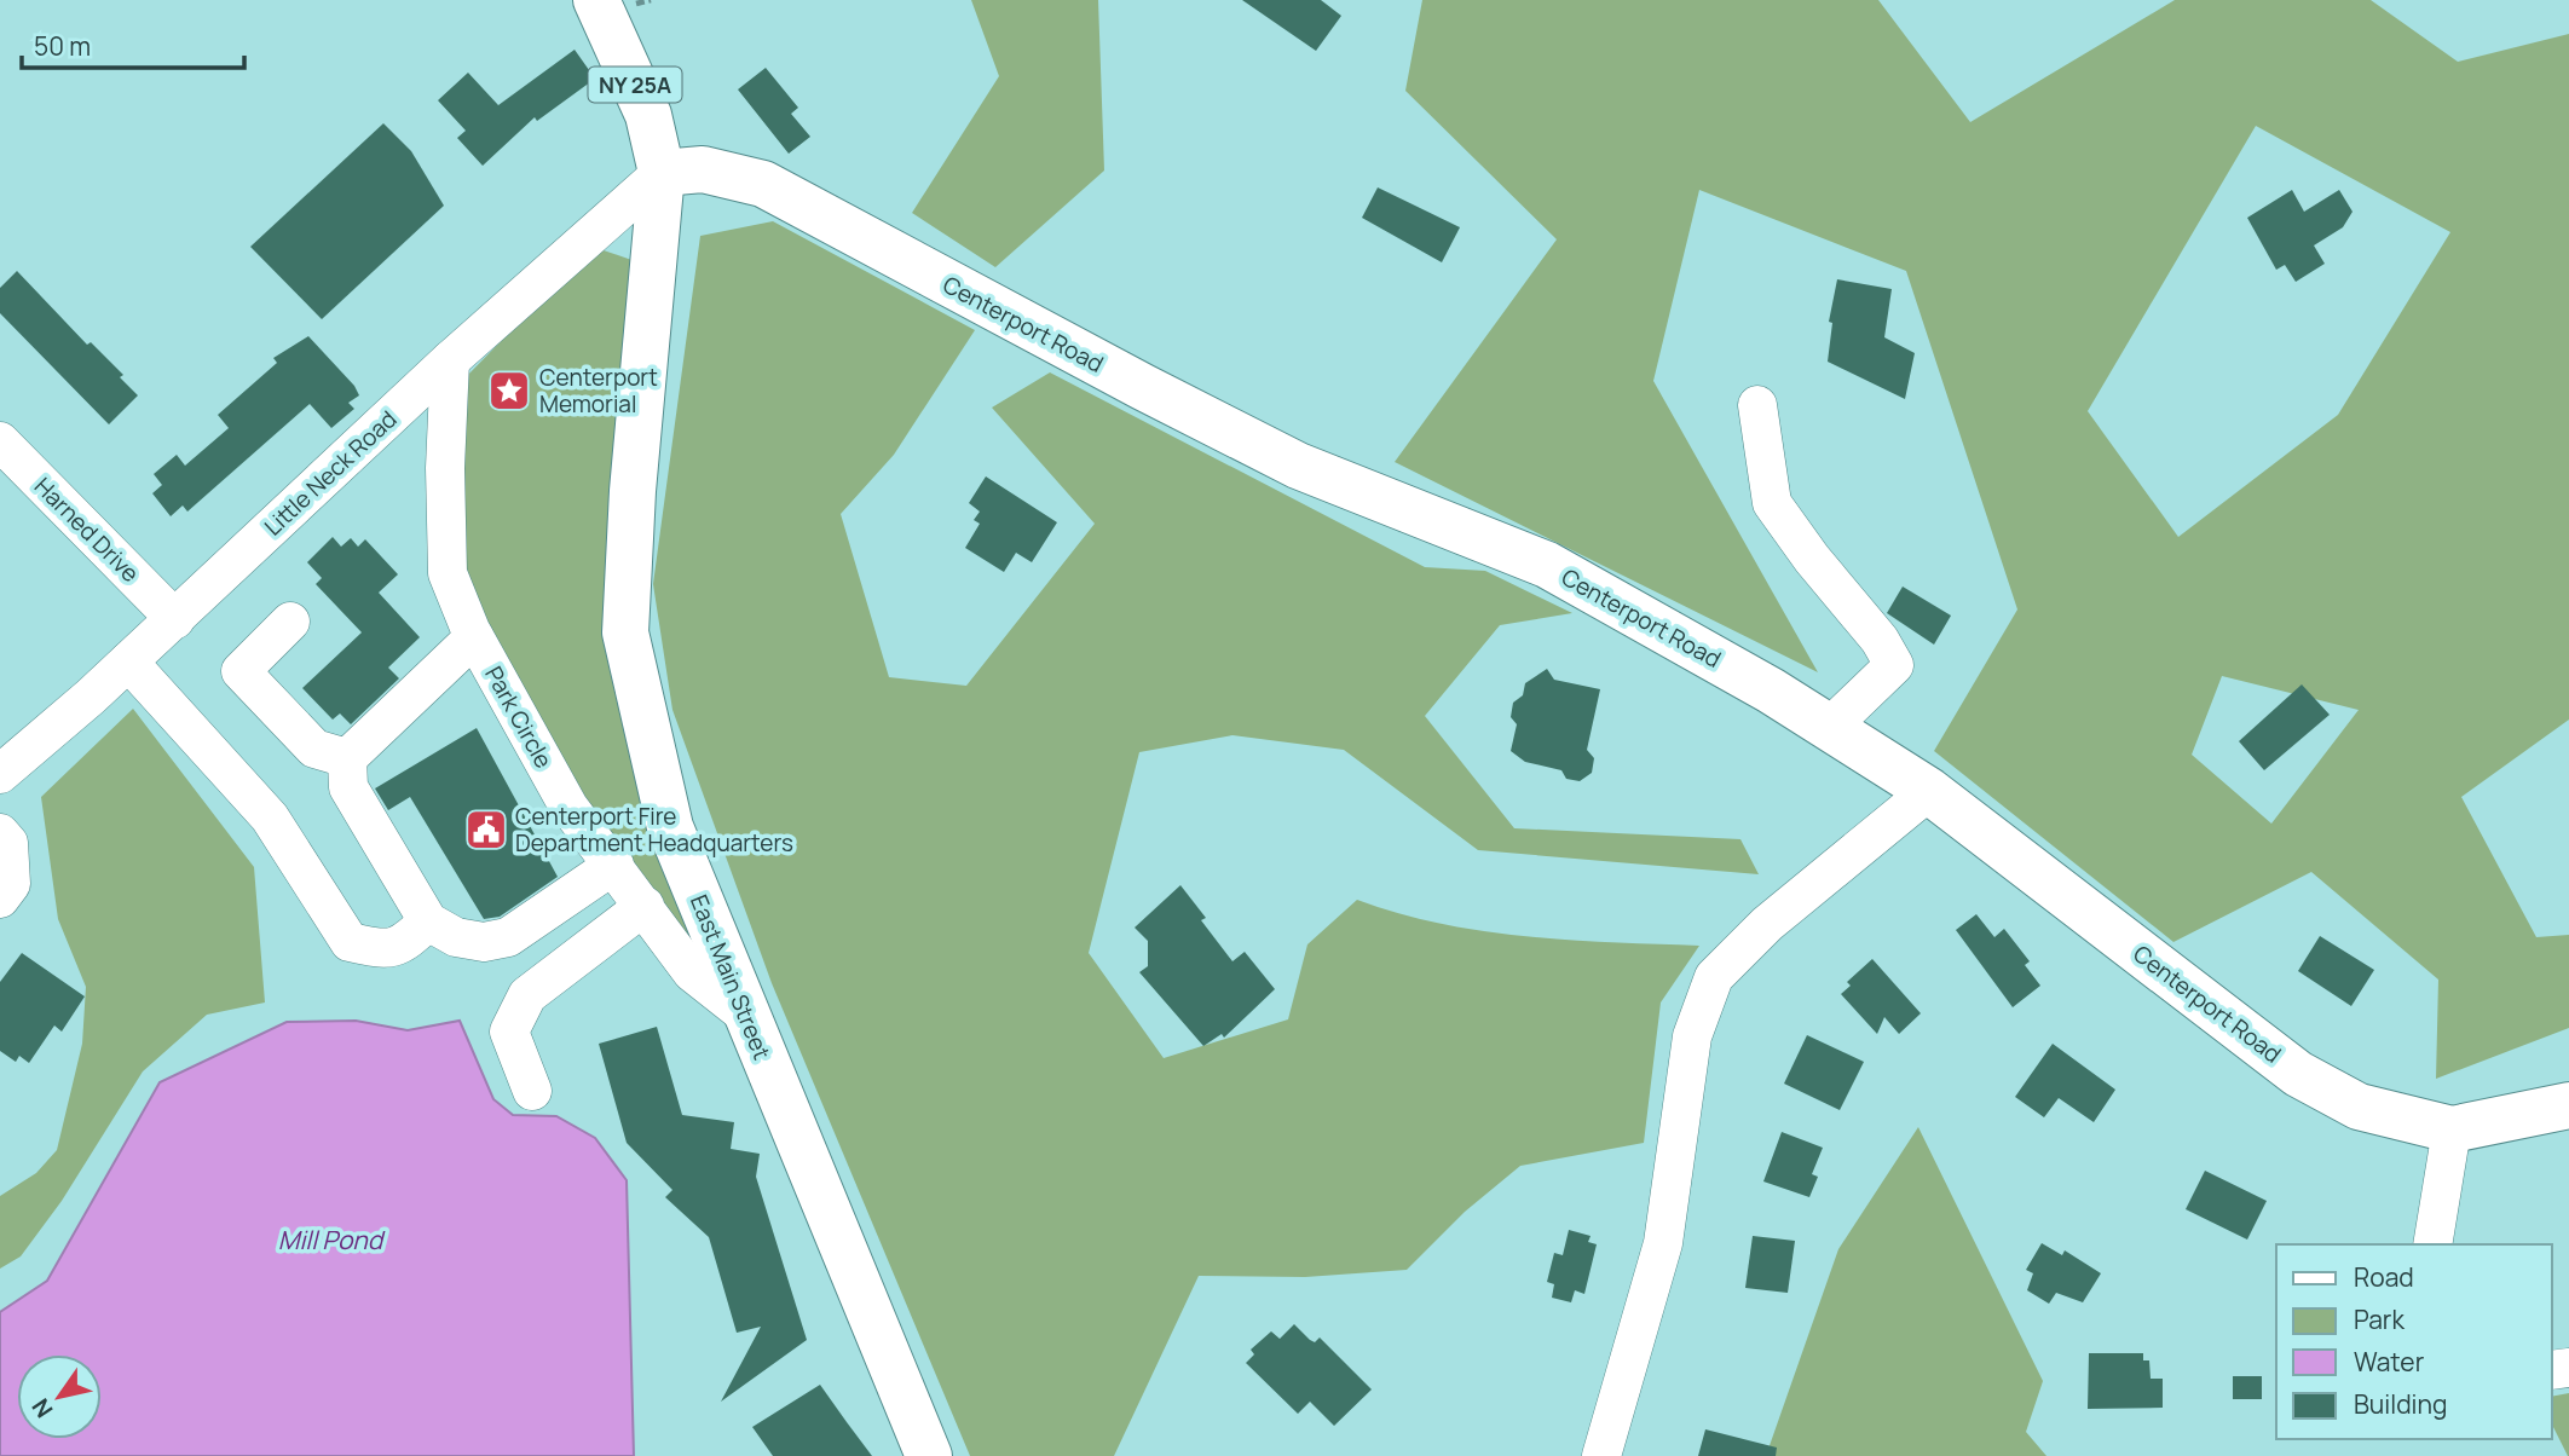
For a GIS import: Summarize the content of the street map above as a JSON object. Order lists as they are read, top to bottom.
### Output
{
  "streets": {
    "main road": ["NY 25A", "Centerport Road", "East Main Street"],
    "street": ["Little Neck Road", "Harned Drive", "Park Circle"]
  },
  "crossings": [
    ["NY 25A", "Centerport Road"],
    ["NY 25A", "Little Neck Road"],
    ["NY 25A", "East Main Street"],
    ["Centerport Road", "Little Neck Road"],
    ["Centerport Road", "East Main Street"],
    ["Little Neck Road", "Harned Drive"],
    ["Little Neck Road", "Park Circle"],
    ["Little Neck Road", "East Main Street"],
    ["Park Circle", "East Main Street"]
  ],
  "water": ["Mill Pond"],
  "places": {
    "place": ["Centerport Memorial"],
    "public building": ["Centerport Fire Department Headquarters"]
  },
  "legend": [
    "Road",
    "Park",
    "Water",
    "Building"
  ],
  "scale_bar": "50 m",
  "north": "bottom left"
}
